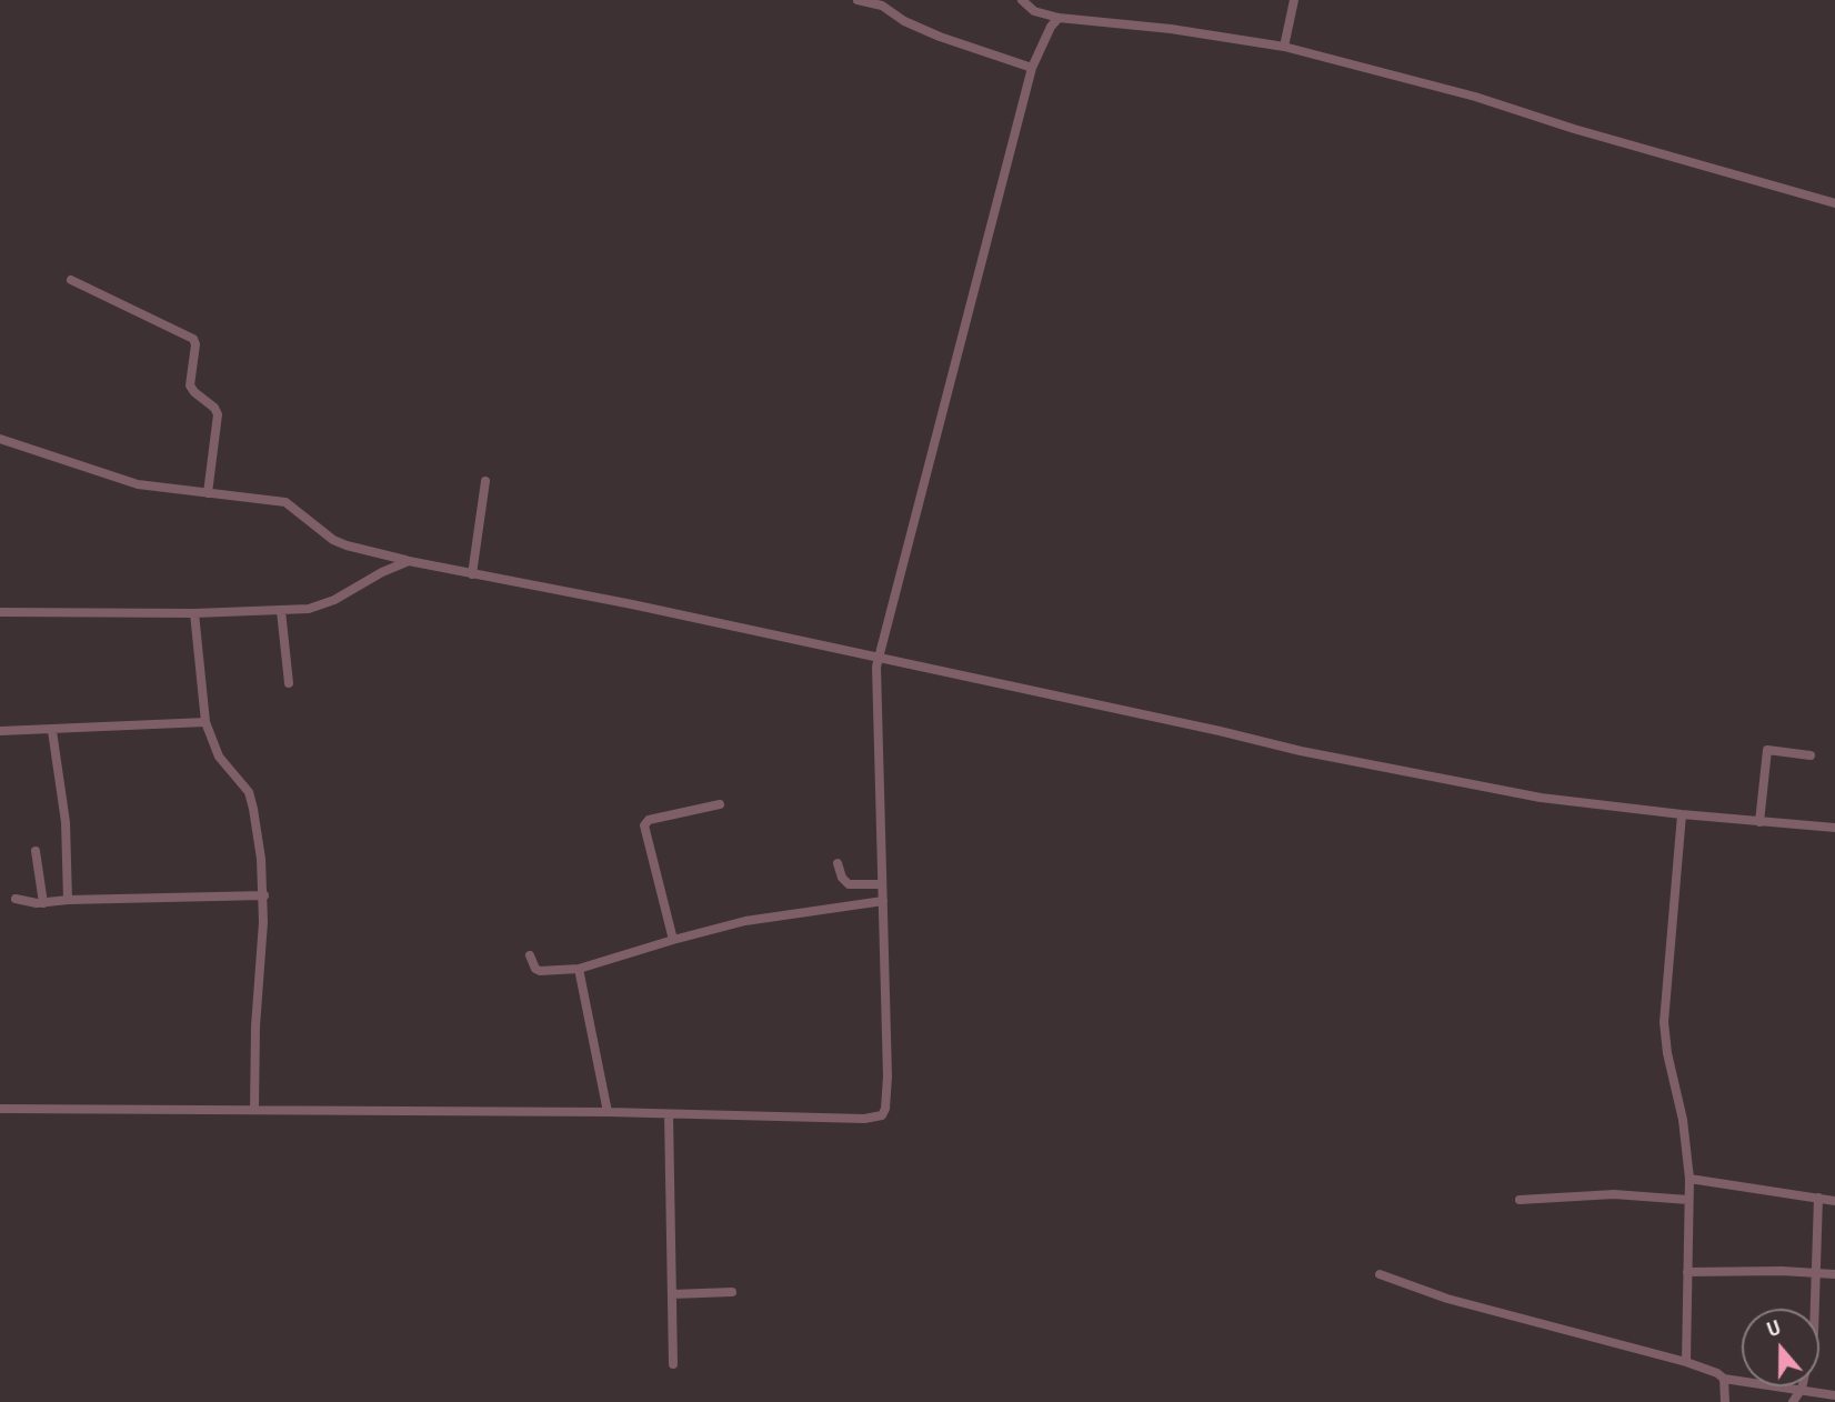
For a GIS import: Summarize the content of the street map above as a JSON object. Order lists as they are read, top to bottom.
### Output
{
  "north": "top"
}
